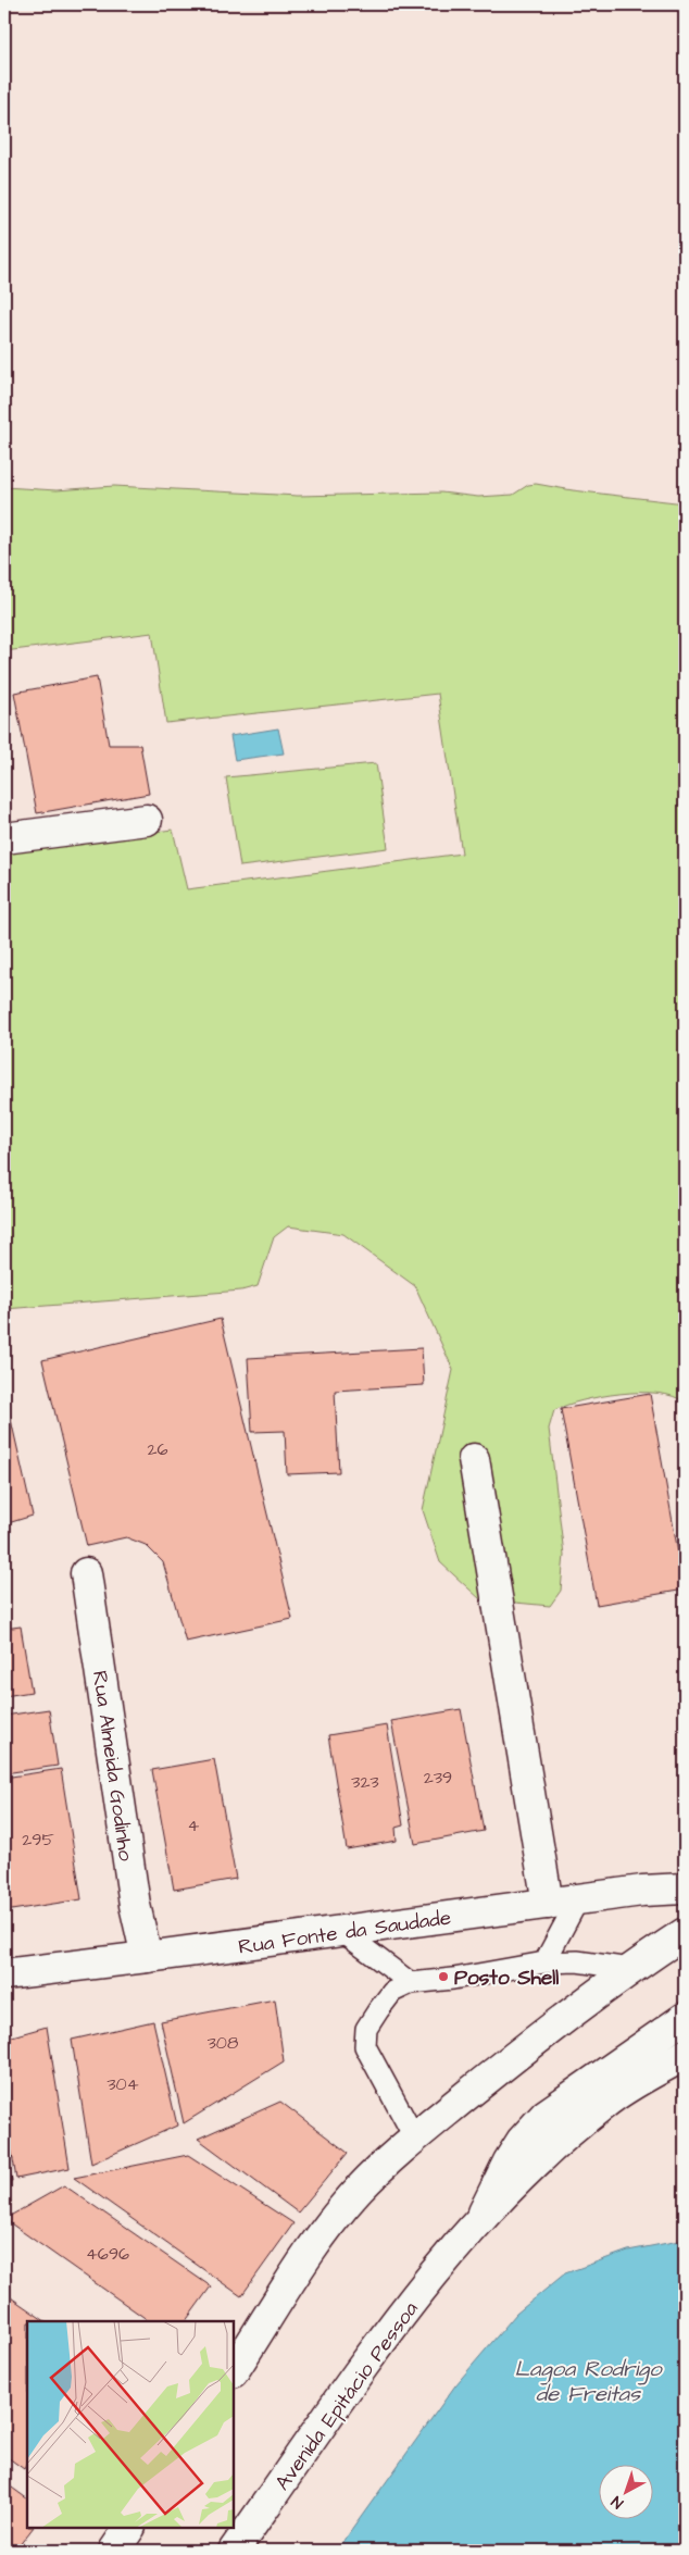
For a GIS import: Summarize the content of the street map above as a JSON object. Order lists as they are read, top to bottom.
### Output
{
  "streets": {
    "main road": ["Rua Almeida Godinho", "Rua Fonte da Saudade", "Avenida Epitácio Pessoa"]
  },
  "crossings": [
    ["Rua Almeida Godinho", "Rua Fonte da Saudade"]
  ],
  "water": ["Lagoa Rodrigo de Freitas"],
  "places": ["Posto Shell"],
  "house_numbers": [
    "26",
    "239",
    "323",
    "4",
    "295",
    "308",
    "304",
    "4696"
  ],
  "north": "bottom left"
}
